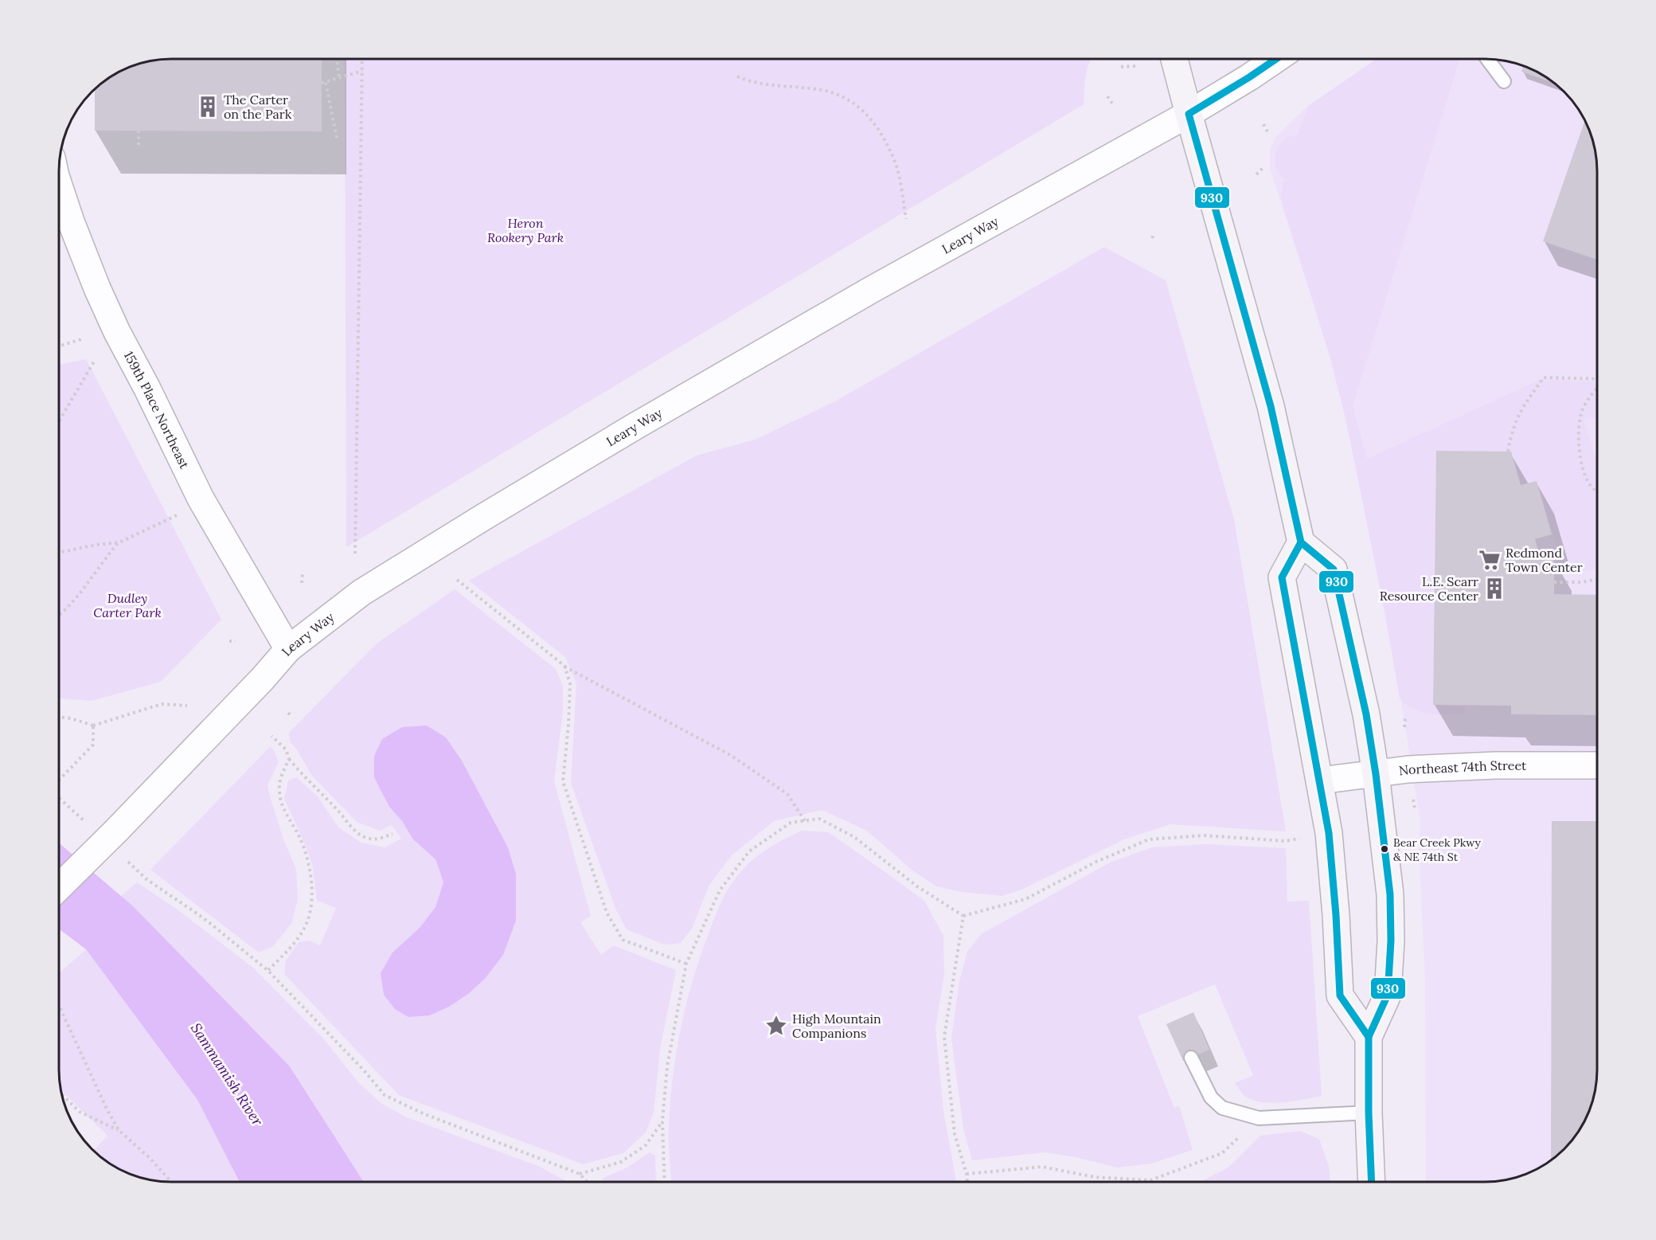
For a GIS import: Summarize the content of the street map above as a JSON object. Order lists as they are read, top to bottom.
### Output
{
  "streets": {
    "street": ["Leary Way", "159th Place Northeast", "Northeast 74th Street"]
  },
  "crossings": [
    ["Leary Way", "159th Place Northeast"]
  ],
  "water": ["Sammamish River"],
  "parks": ["Heron Rookery Park", "Dudley Carter Park"],
  "places": {
    "building": ["The Carter on the Park", "L.E. Scarr Resource Center"],
    "supermarket": ["Redmond Town Center"],
    "other": ["Bear Creek Pkwy & NE 74th St"],
    "place": ["High Mountain Companions"]
  },
  "lines": ["transit line 930"]
}
